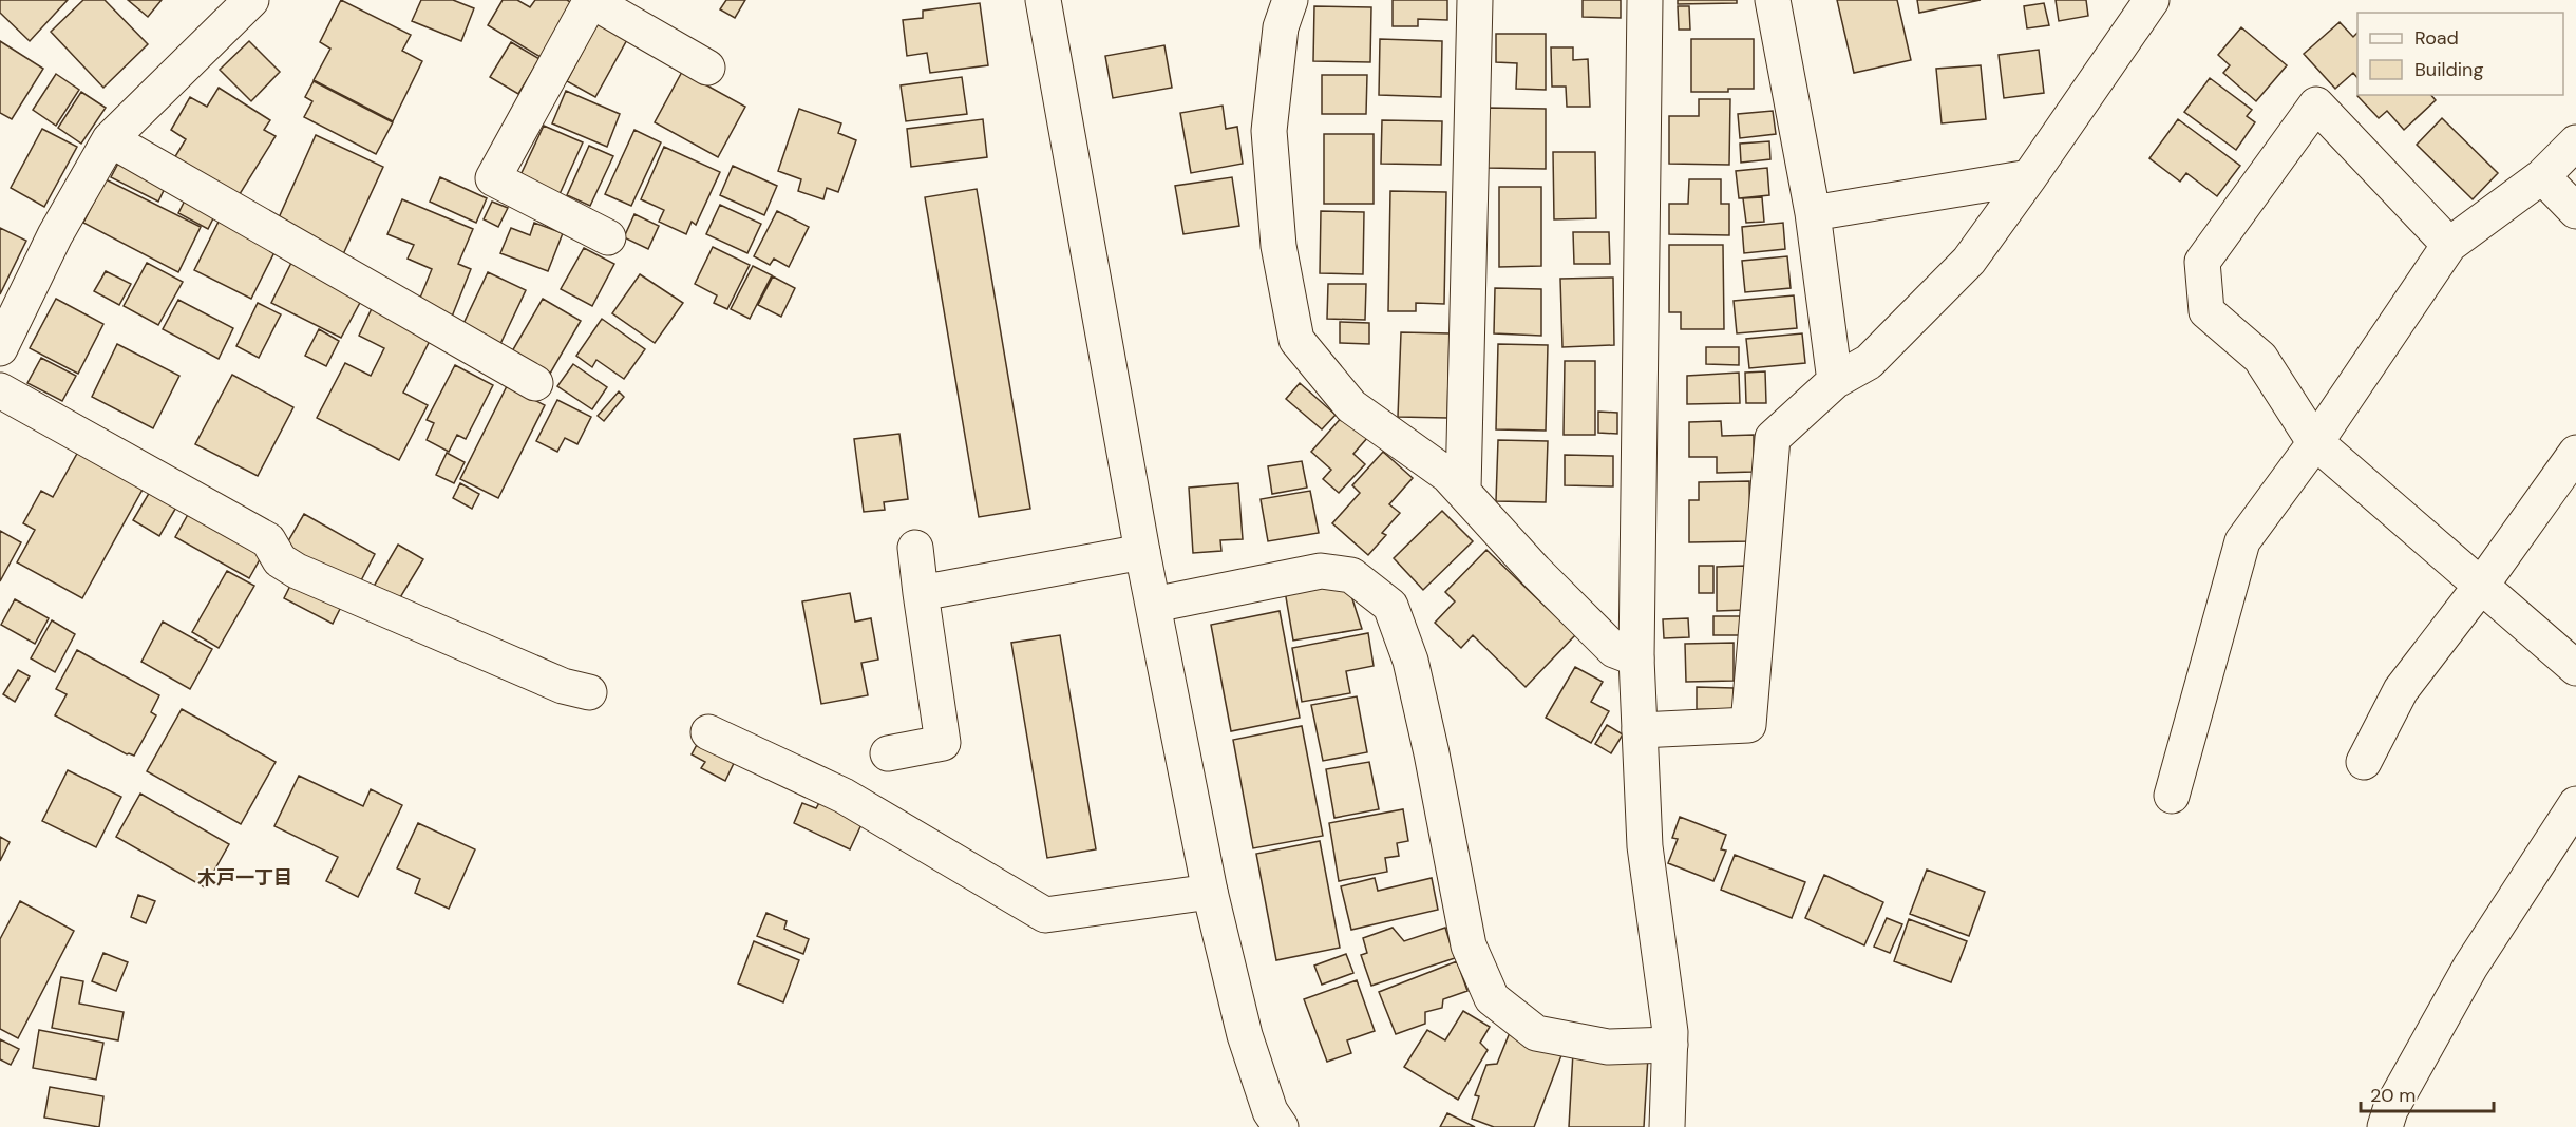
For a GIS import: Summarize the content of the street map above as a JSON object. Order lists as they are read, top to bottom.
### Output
{
  "districts": ["木戸一丁目"],
  "legend": ["Road", "Building"],
  "scale_bar": "20 m"
}
